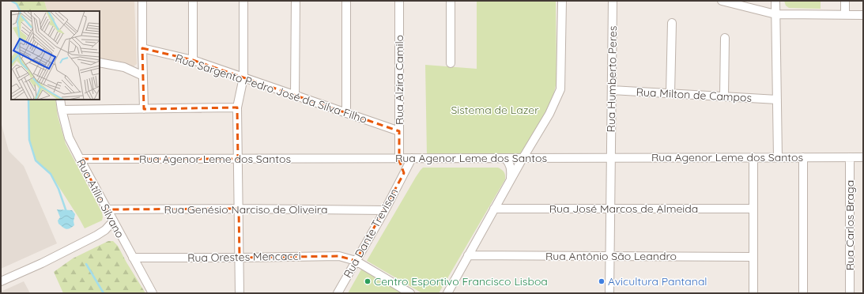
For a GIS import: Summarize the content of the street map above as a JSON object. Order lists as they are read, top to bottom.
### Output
{
  "streets": {
    "street": [
      "Rua Humberto Peres",
      "Rua Alzira Camilo",
      "Rua Sargento Pedro José da Silva Filho",
      "Rua Milton de Campos",
      "Rua Agenor Leme dos Santos",
      "Rua Atílio Silvano",
      "Rua José Marcos de Almeida",
      "Rua Genésio Narciso de Oliveira",
      "Rua Carlos Braga",
      "Rua Dante Trevisan",
      "Rua Antônio São Leandro",
      "Rua Orestes Mencacci"
    ]
  },
  "crossings": [
    ["Rua Humberto Peres", "Rua Milton de Campos"],
    ["Rua Humberto Peres", "Rua Agenor Leme dos Santos"],
    ["Rua Humberto Peres", "Rua José Marcos de Almeida"],
    ["Rua Humberto Peres", "Rua Antônio São Leandro"],
    ["Rua Alzira Camilo", "Rua Sargento Pedro José da Silva Filho"],
    ["Rua Alzira Camilo", "Rua Agenor Leme dos Santos"],
    ["Rua Agenor Leme dos Santos", "Rua Atílio Silvano"],
    ["Rua Agenor Leme dos Santos", "Rua Carlos Braga"],
    ["Rua Agenor Leme dos Santos", "Rua Dante Trevisan"],
    ["Rua Atílio Silvano", "Rua Genésio Narciso de Oliveira"],
    ["Rua Atílio Silvano", "Rua Orestes Mencacci"],
    ["Rua Genésio Narciso de Oliveira", "Rua Dante Trevisan"],
    ["Rua Dante Trevisan", "Rua Orestes Mencacci"]
  ],
  "parks": ["Sistema de Lazer"],
  "places": ["Centro Esportivo Francisco Lisboa", "Avicultura Pantanal"]
}
